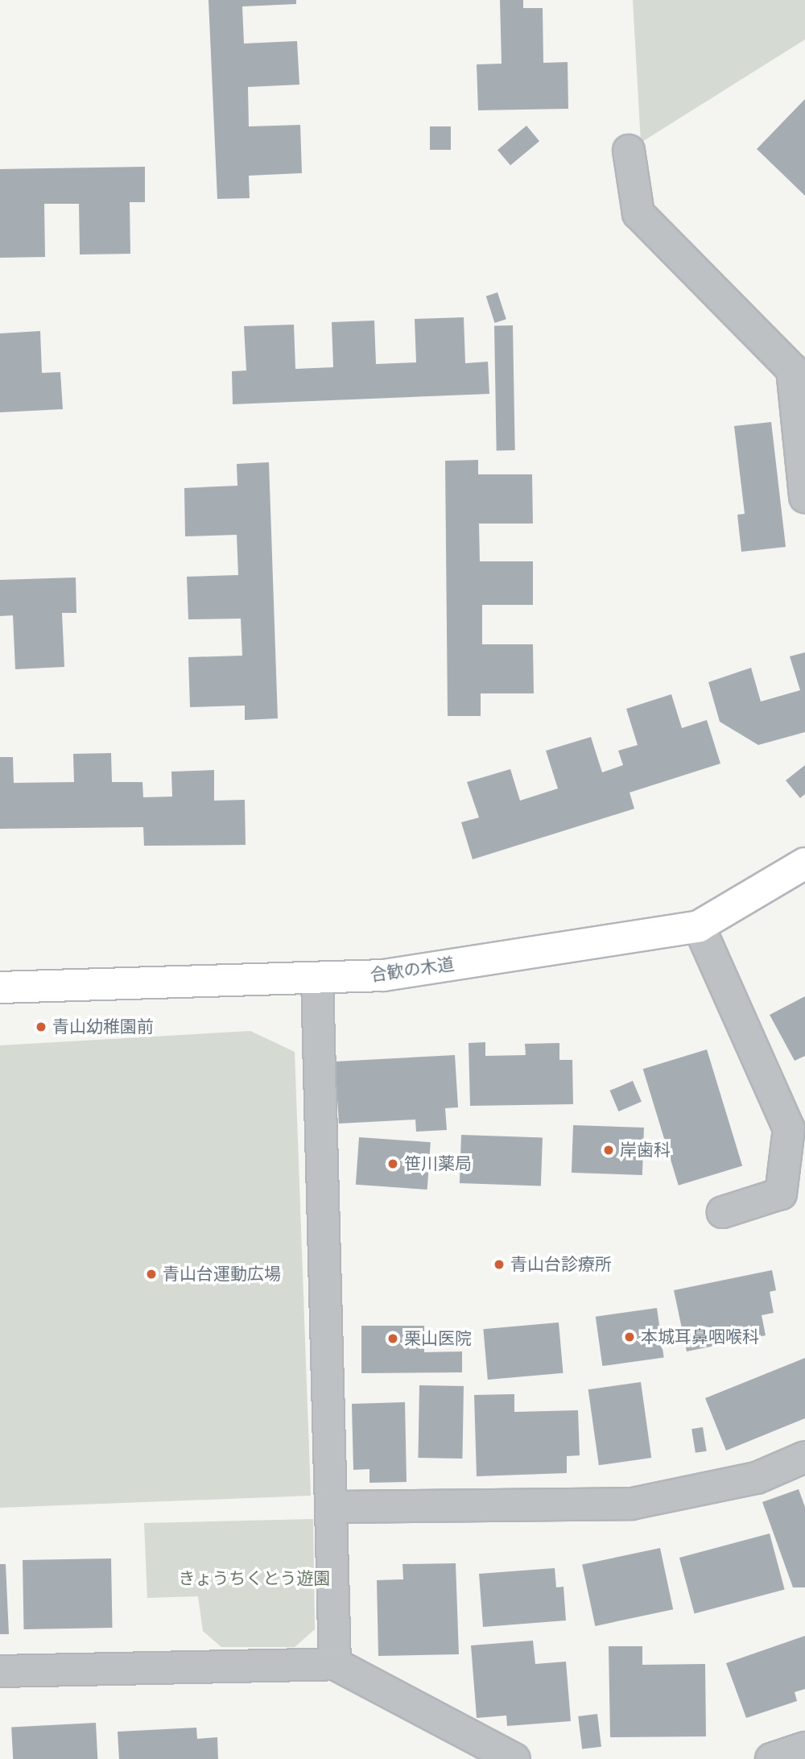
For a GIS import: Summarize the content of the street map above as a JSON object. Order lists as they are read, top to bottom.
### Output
{
  "streets": {
    "street": ["合歓の木道"]
  },
  "parks": ["きょうちくとう遊園"],
  "places": [
    "青山幼稚園前",
    "岸歯科",
    "笹川薬局",
    "青山台診療所",
    "青山台運動広場",
    "本城耳鼻咽喉科",
    "栗山医院"
  ]
}
